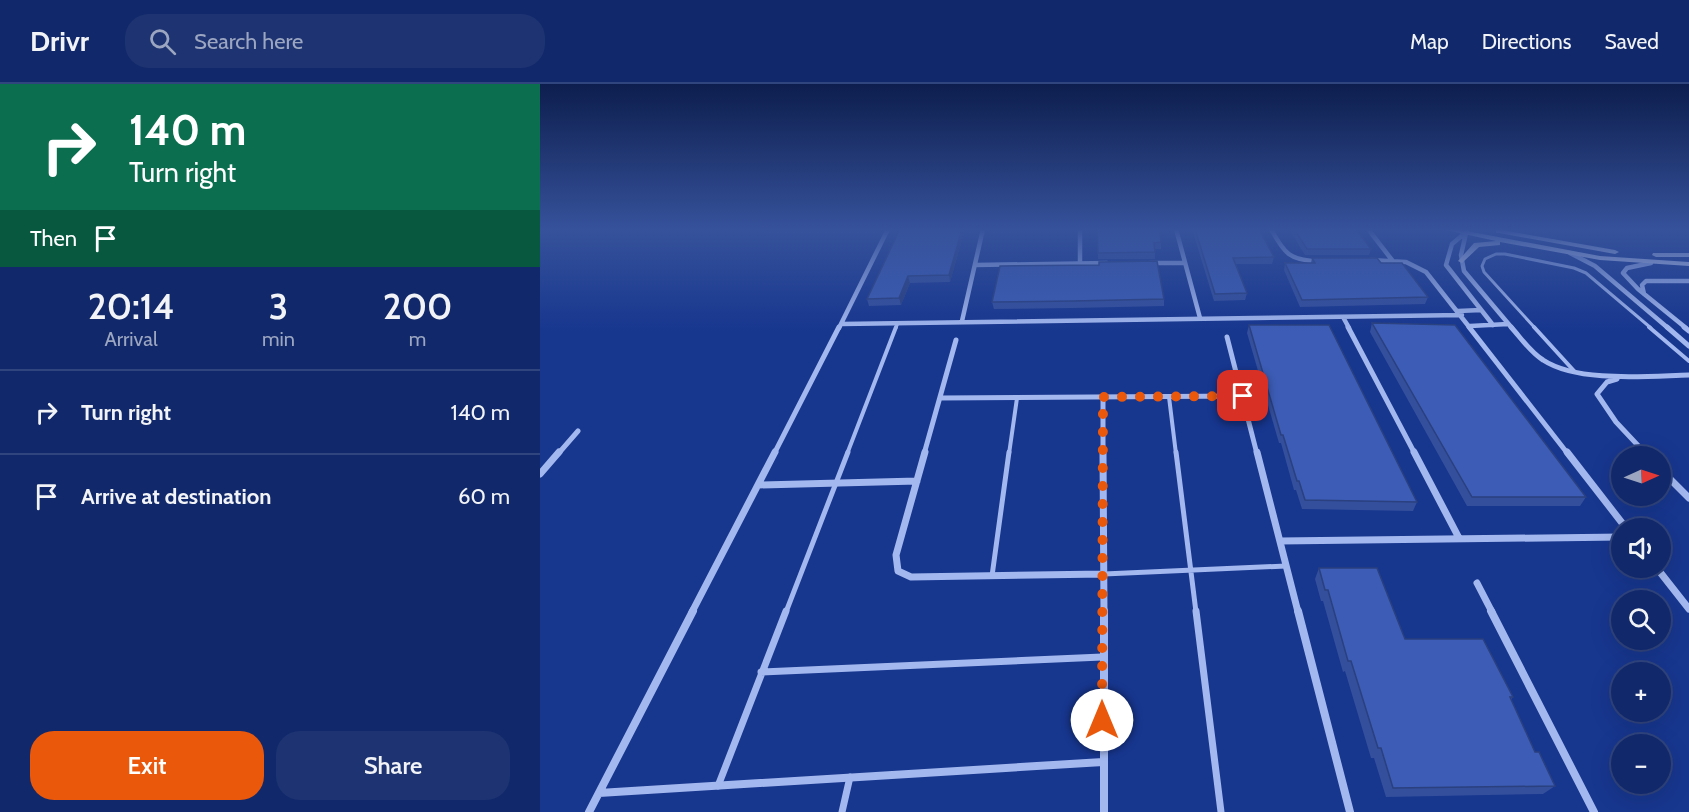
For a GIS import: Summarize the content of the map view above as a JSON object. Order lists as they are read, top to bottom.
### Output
{
  "north": "right",
  "page": {
    "header": "Drivr",
    "search": "Search here",
    "nav": ["Map", "Directions", "Saved"],
    "turn": ["140 m", "Turn right"],
    "then": "Then",
    "eta": [
      "20:14",
      "Arrival",
      "3",
      "min",
      "200",
      "m"
    ],
    "list": [
      {
        "name": "Turn right",
        "value": "140 m"
      },
      {
        "name": "Arrive at destination",
        "value": "60 m"
      }
    ],
    "map_buttons": ["+", "−"],
    "buttons": ["Exit", "Share"]
  }
}
